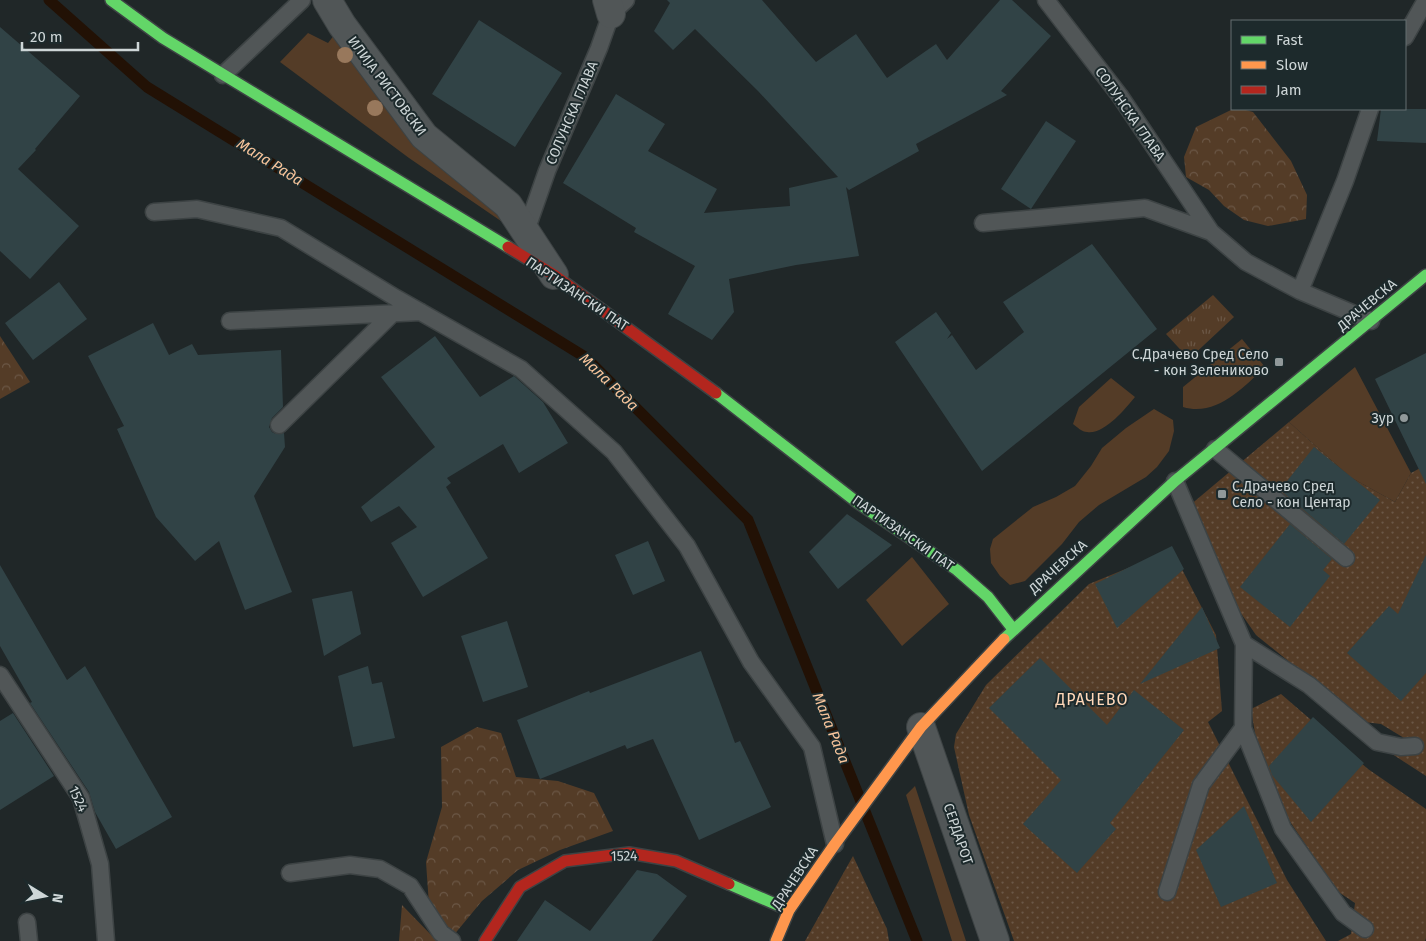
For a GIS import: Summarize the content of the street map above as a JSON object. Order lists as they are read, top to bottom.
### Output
{
  "streets": {
    "street": [
      "ИЛИЈА РИСТОВСКИ",
      "ПАРТИЗАНСКИ ПАТ",
      "ДРАЧЕВСКА",
      "1524",
      "СЕРДАРОТ"
    ],
    "lane": ["СОЛУНСКА ГЛАВА"]
  },
  "crossings": [
    ["ИЛИЈА РИСТОВСКИ", "СОЛУНСКА ГЛАВА"],
    ["ИЛИЈА РИСТОВСКИ", "ПАРТИЗАНСКИ ПАТ"],
    ["СОЛУНСКА ГЛАВА", "ДРАЧЕВСКА"],
    ["ПАРТИЗАНСКИ ПАТ", "ДРАЧЕВСКА"],
    ["ДРАЧЕВСКА", "1524"],
    ["ДРАЧЕВСКА", "СЕРДАРОТ"]
  ],
  "districts": ["ДРАЧЕВО"],
  "water": ["Мала Рада"],
  "places": {
    "transit": ["С.Драчево Сред Село - кон Зелениково", "С.Драчево Сред Село - кон Центар"],
    "other": ["Зур"]
  },
  "legend": ["Fast", "Slow", "Jam"],
  "scale_bar": "20 m",
  "north": "right"
}
